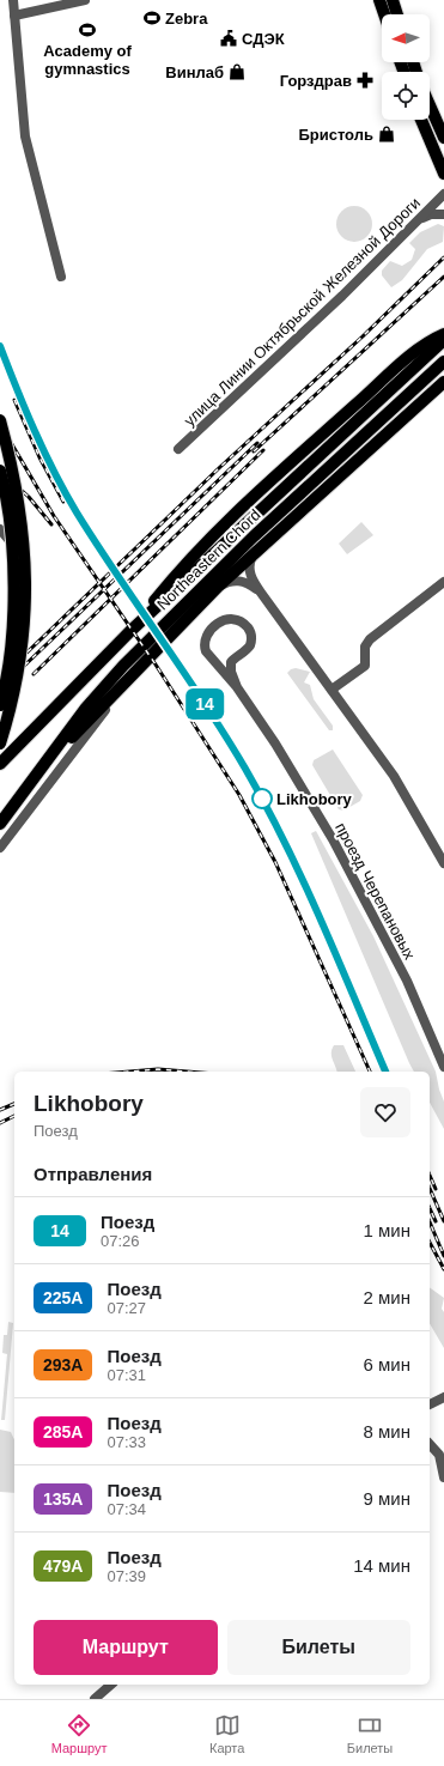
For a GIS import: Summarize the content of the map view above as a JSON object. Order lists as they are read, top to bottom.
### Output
{
  "streets": {
    "main road": ["Northeastern Chord"],
    "street": ["улица Линии Октябрьской Железной Дороги", "проезд Черепановых"]
  },
  "places": {
    "sports": ["Zebra", "Academy of gymnastics"],
    "public building": ["СДЭК"],
    "shop": ["Винлаб", "Бристоль"],
    "pharmacy": ["Горздрав"],
    "other": ["Likhobory"]
  },
  "north": "left",
  "page": {
    "on_map": "14",
    "heading": [
      ["Likhobory", "Поезд"],
      "Отправления"
    ],
    "list": [
      {
        "mark": "14",
        "name": "Поезд",
        "note": "07:26",
        "value": "1 мин"
      },
      {
        "mark": "225А",
        "name": "Поезд",
        "note": "07:27",
        "value": "2 мин"
      },
      {
        "mark": "293А",
        "name": "Поезд",
        "note": "07:31",
        "value": "6 мин"
      },
      {
        "mark": "285А",
        "name": "Поезд",
        "note": "07:33",
        "value": "8 мин"
      },
      {
        "mark": "135А",
        "name": "Поезд",
        "note": "07:34",
        "value": "9 мин"
      },
      {
        "mark": "479А",
        "name": "Поезд",
        "note": "07:39",
        "value": "14 мин"
      }
    ],
    "buttons": ["Маршрут", "Билеты"],
    "tabs": ["Маршрут", "Карта", "Билеты"]
  }
}
